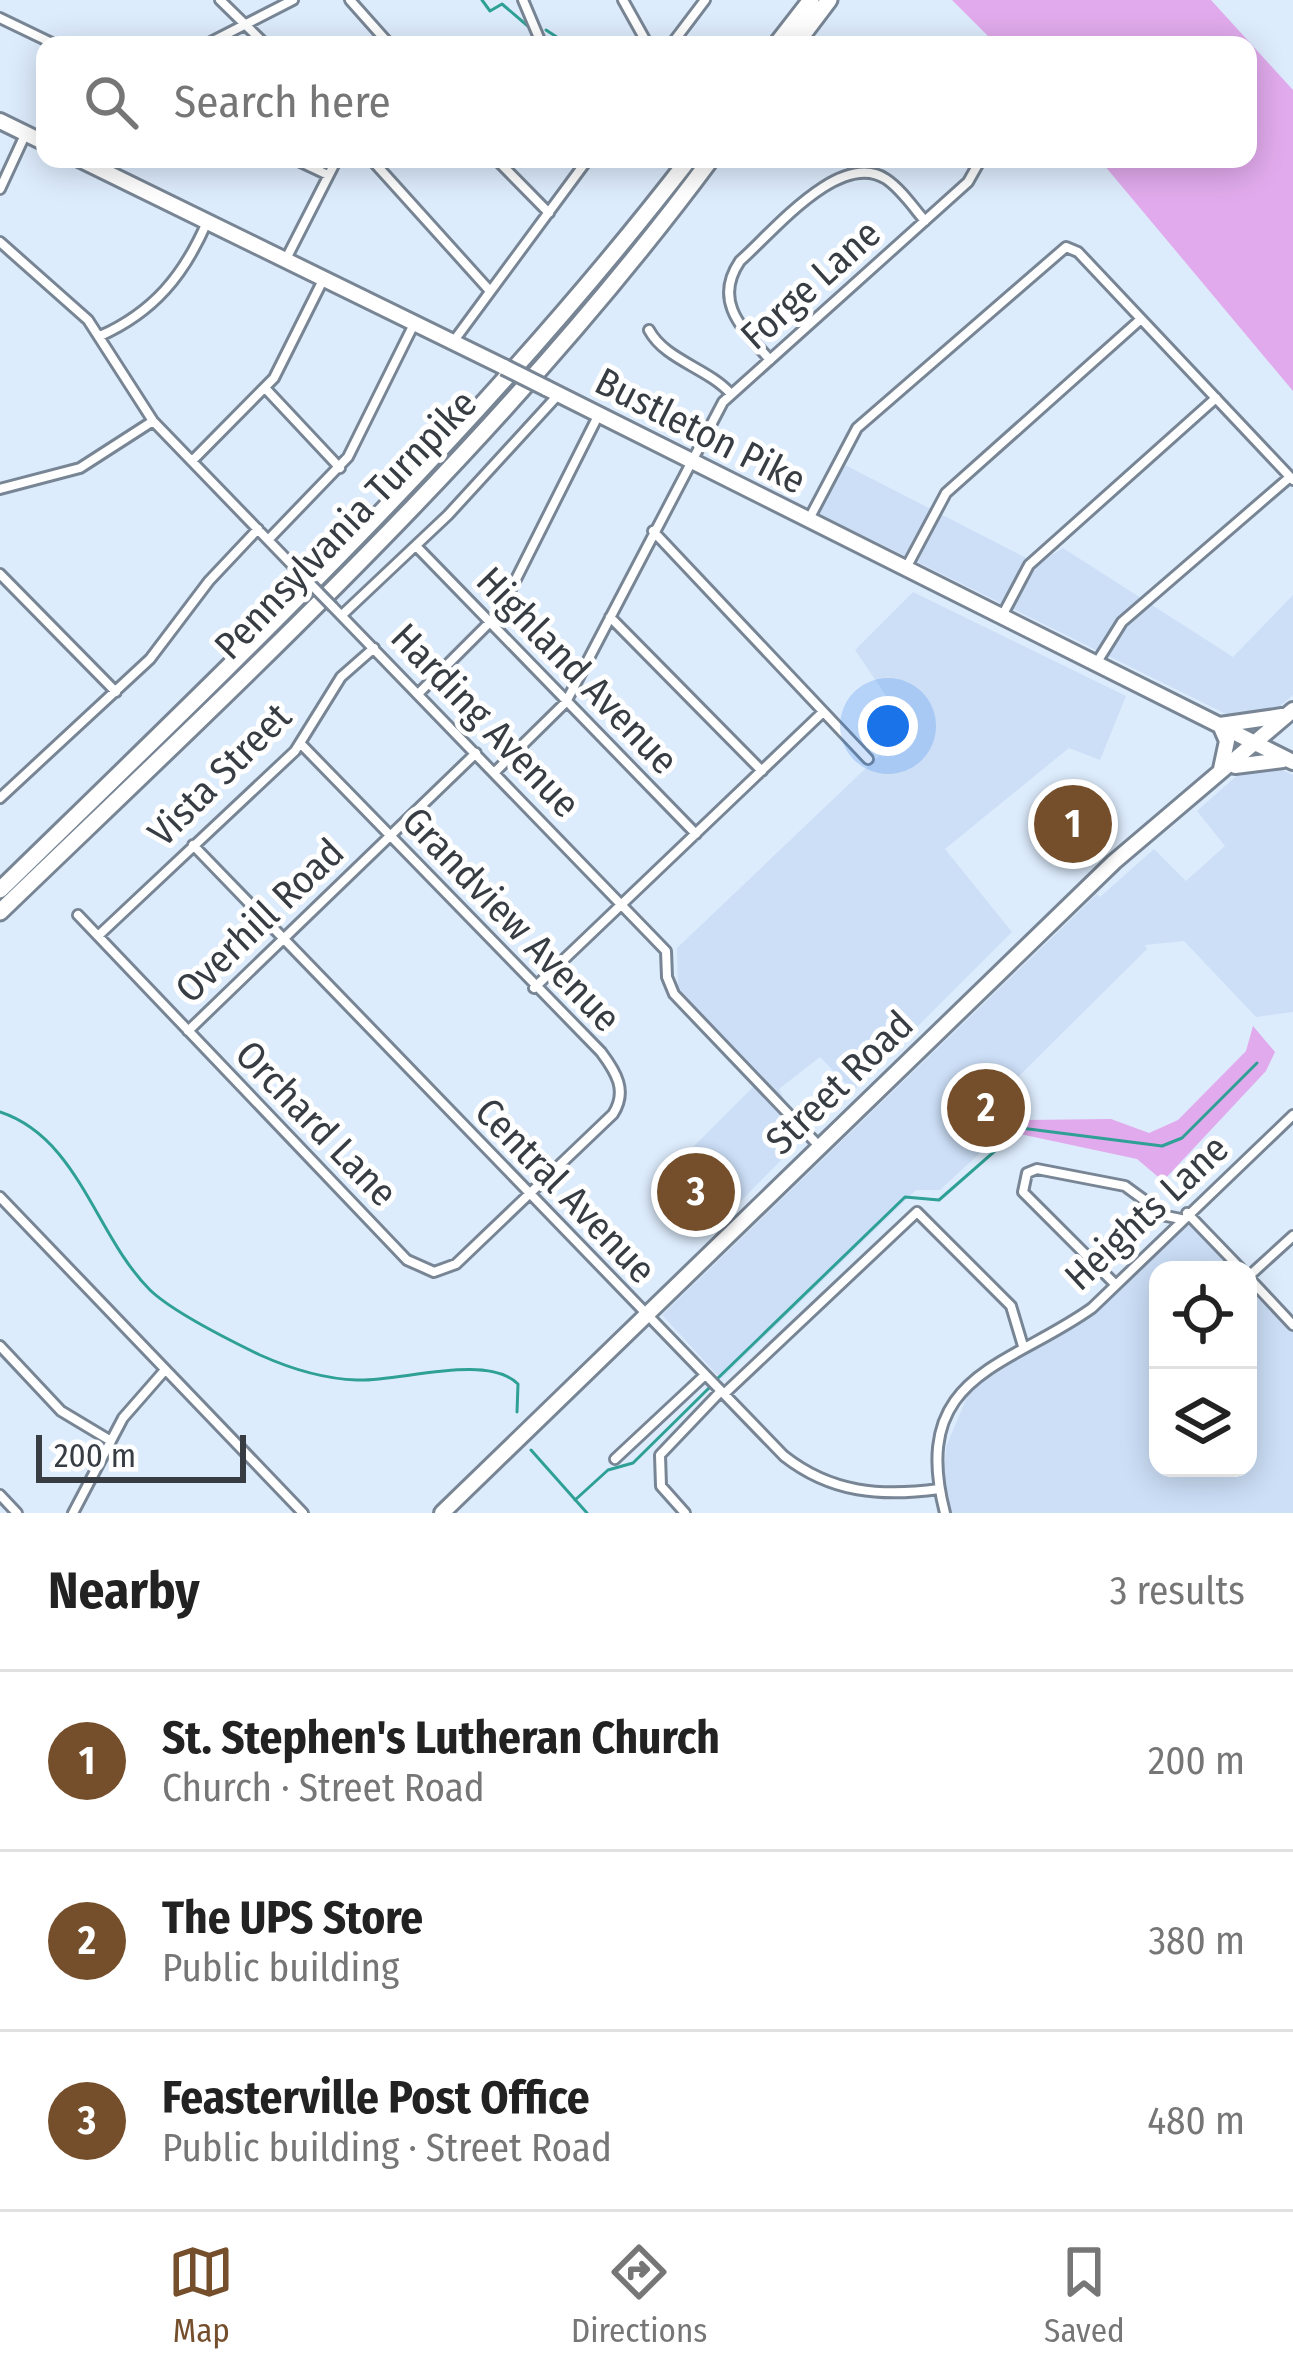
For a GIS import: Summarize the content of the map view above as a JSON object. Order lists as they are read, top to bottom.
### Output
{
  "streets": {
    "highway": ["Pennsylvania Turnpike"],
    "main road": ["Bustleton Pike", "Street Road"],
    "street": [
      "Forge Lane",
      "Highland Avenue",
      "Harding Avenue",
      "Vista Street",
      "Grandview Avenue",
      "Overhill Road",
      "Orchard Lane",
      "Central Avenue",
      "Heights Lane"
    ]
  },
  "crossings": [
    ["Forge Lane", "Bustleton Pike"],
    ["Forge Lane", "Highland Avenue"],
    ["Forge Lane", "Harding Avenue"],
    ["Bustleton Pike", "Street Road"],
    ["Harding Avenue", "Vista Street"],
    ["Harding Avenue", "Overhill Road"],
    ["Harding Avenue", "Street Road"],
    ["Vista Street", "Grandview Avenue"],
    ["Vista Street", "Orchard Lane"],
    ["Vista Street", "Central Avenue"],
    ["Grandview Avenue", "Overhill Road"],
    ["Grandview Avenue", "Orchard Lane"],
    ["Grandview Avenue", "Central Avenue"],
    ["Overhill Road", "Orchard Lane"],
    ["Overhill Road", "Central Avenue"],
    ["Street Road", "Central Avenue"],
    ["Orchard Lane", "Central Avenue"],
    ["Central Avenue", "Heights Lane"]
  ],
  "scale_bar": "200 m",
  "page": {
    "search": "Search here",
    "pins": ["1", "2", "3"],
    "scale": "200 m",
    "heading": ["Nearby", "3 results"],
    "list": [
      {
        "mark": "1",
        "name": "St. Stephen's Lutheran Church",
        "note": "Church · Street Road",
        "value": "200 m"
      },
      {
        "mark": "2",
        "name": "The UPS Store",
        "note": "Public building",
        "value": "380 m"
      },
      {
        "mark": "3",
        "name": "Feasterville Post Office",
        "note": "Public building · Street Road",
        "value": "480 m"
      }
    ],
    "nav": ["Map", "Directions", "Saved"]
  }
}
